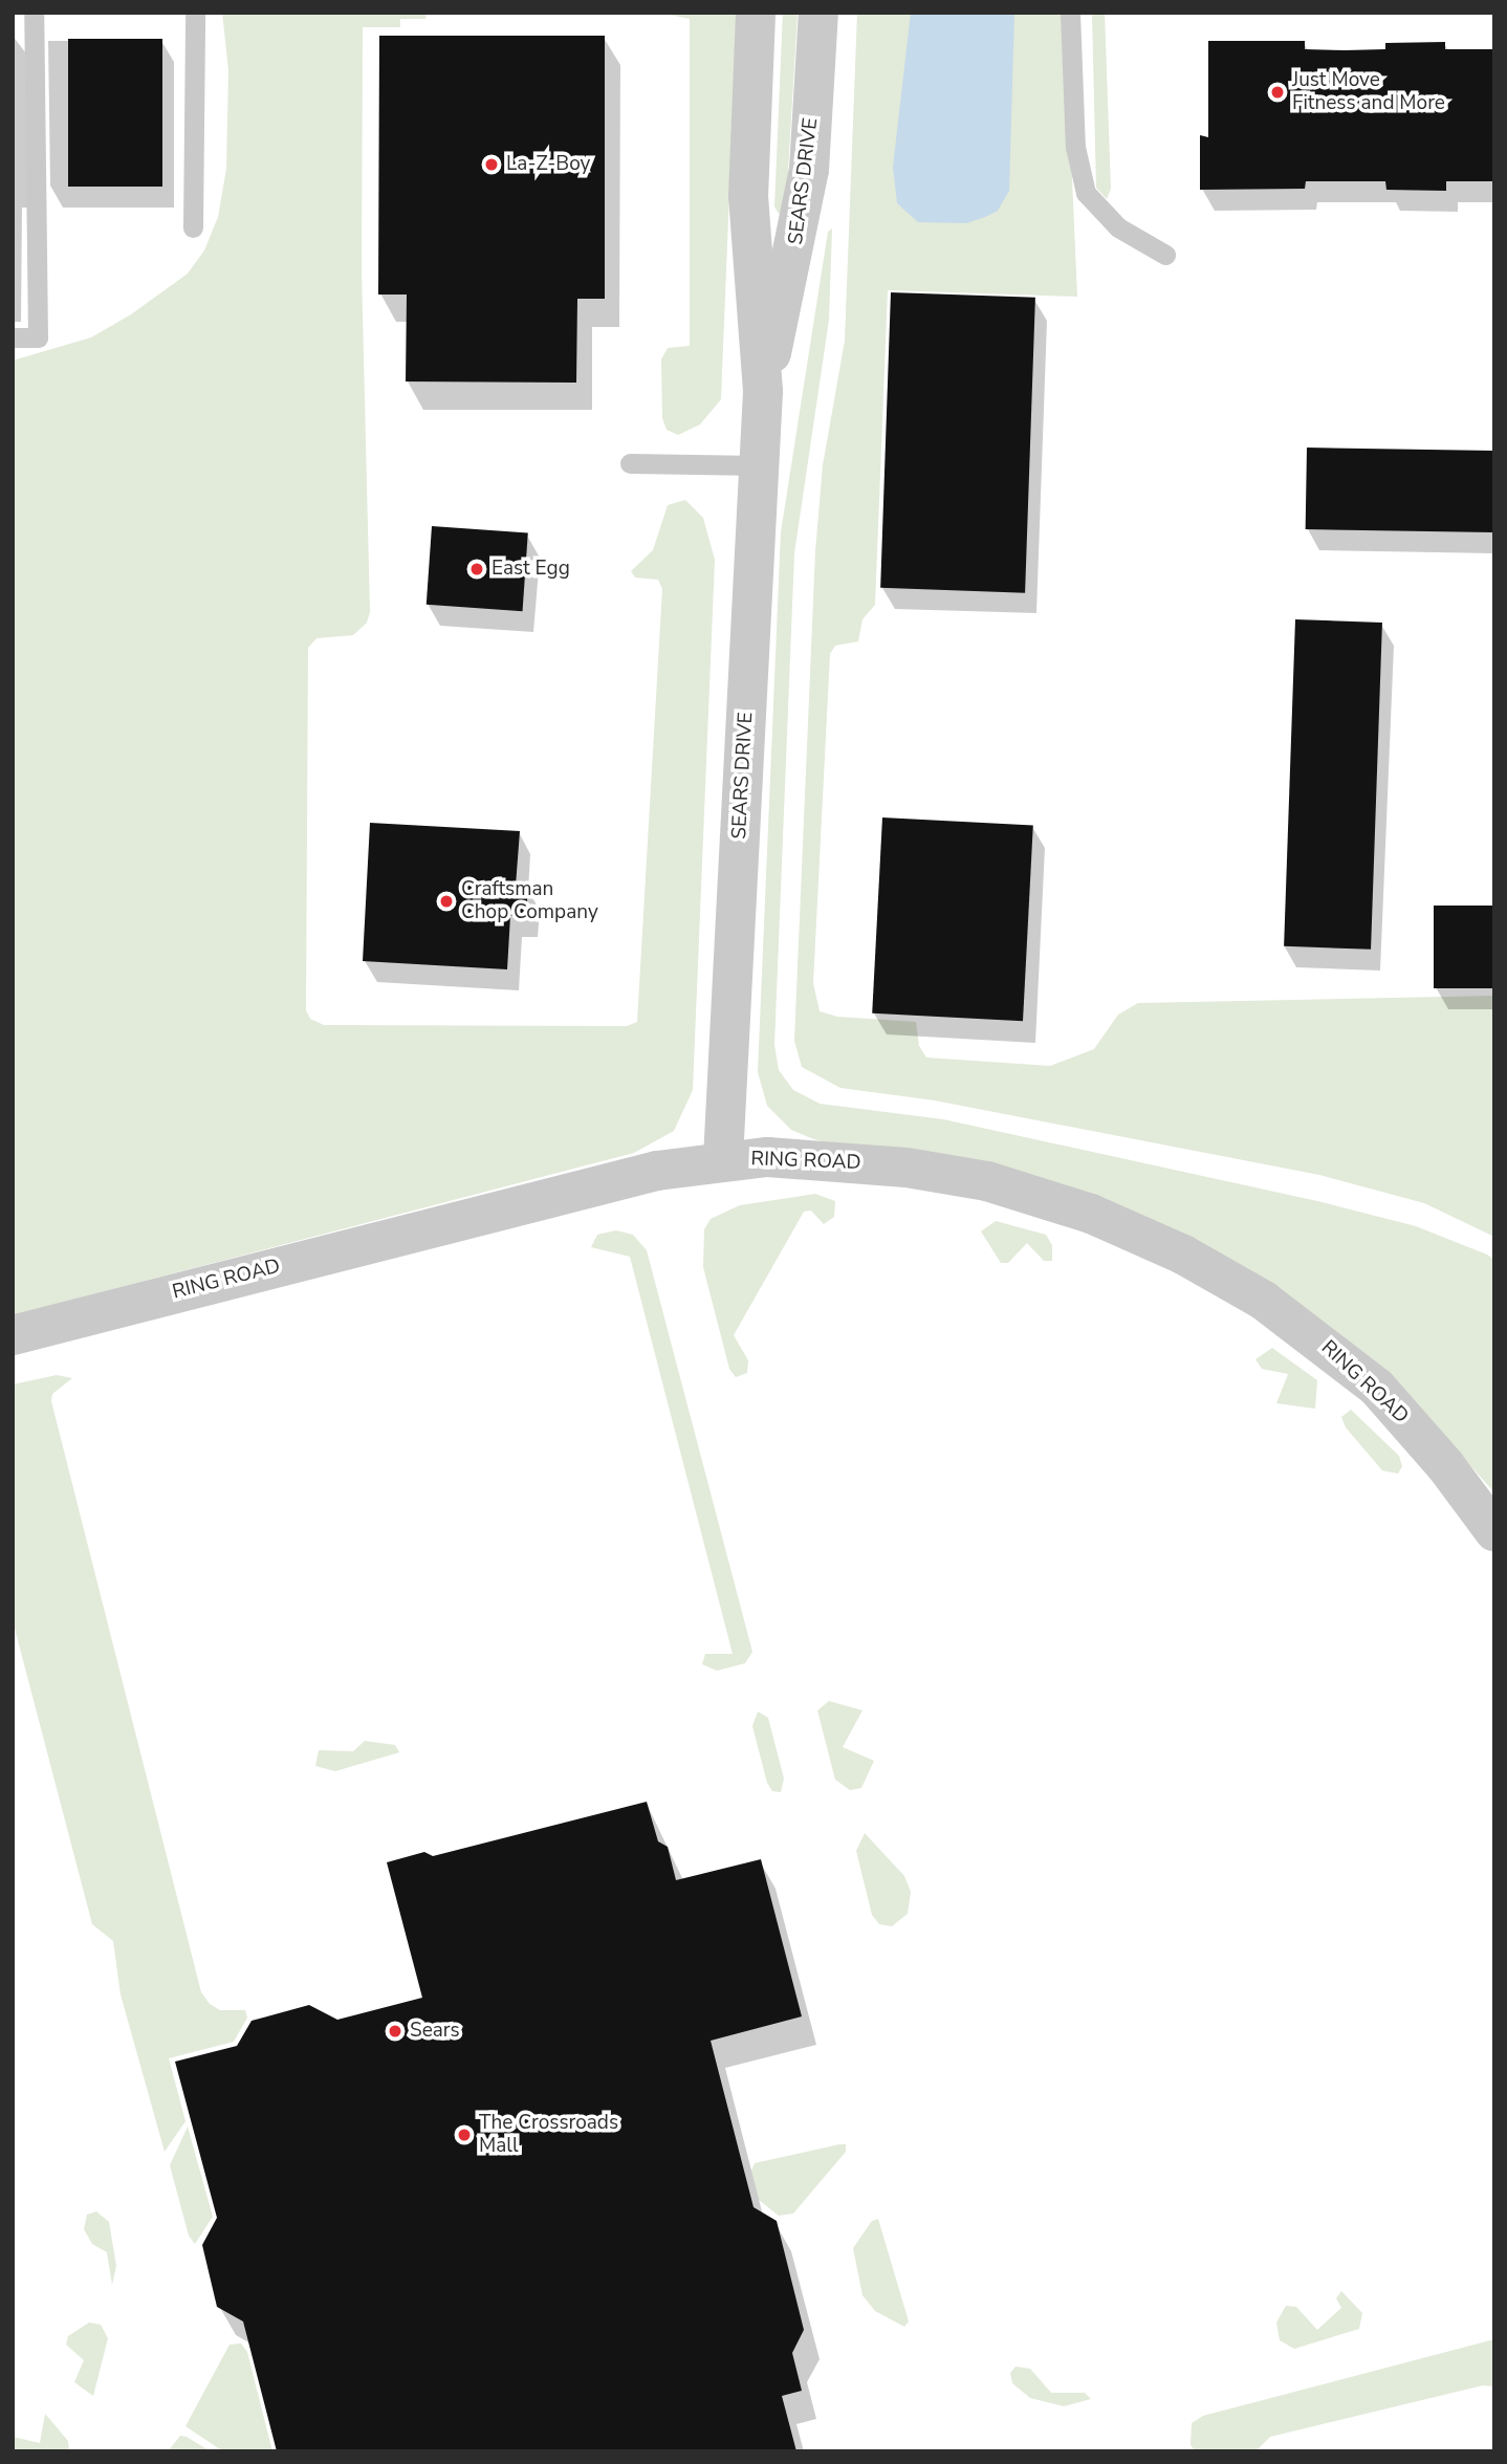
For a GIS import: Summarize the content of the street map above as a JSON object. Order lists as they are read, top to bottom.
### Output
{
  "streets": {
    "street": ["SEARS DRIVE", "RING ROAD"]
  },
  "crossings": [
    ["SEARS DRIVE", "RING ROAD"]
  ],
  "places": [
    "Just Move Fitness and More",
    "La-Z-Boy",
    "East Egg",
    "Craftsman Chop Company",
    "Sears",
    "The Crossroads Mall"
  ]
}
